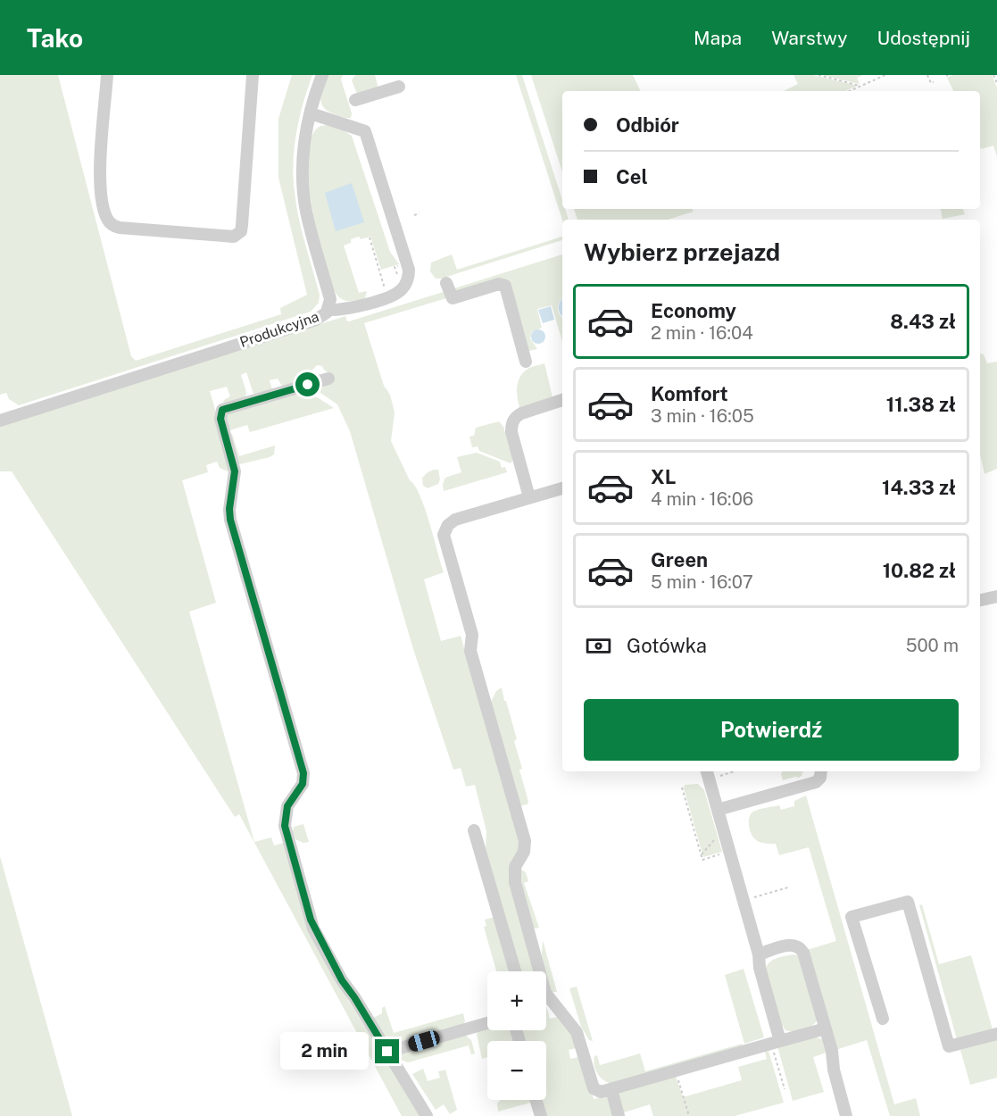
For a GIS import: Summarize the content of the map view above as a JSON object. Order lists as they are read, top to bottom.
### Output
{
  "streets": {
    "street": ["Produkcyjna"]
  },
  "page": {
    "header": "Tako",
    "nav": ["Mapa", "Warstwy", "Udostępnij"],
    "banner": ["Odbiór", "Cel"],
    "heading": "Wybierz przejazd",
    "list": [
      {
        "name": "Economy",
        "note": "2 min · 16:04",
        "value": "8.43 zł"
      },
      {
        "name": "Komfort",
        "note": "3 min · 16:05",
        "value": "11.38 zł"
      },
      {
        "name": "XL",
        "note": "4 min · 16:06",
        "value": "14.33 zł"
      },
      {
        "name": "Green",
        "note": "5 min · 16:07",
        "value": "10.82 zł"
      }
    ],
    "pay": ["Gotówka", "500 m"],
    "buttons": "Potwierdź",
    "map_buttons": ["+", "−"],
    "bubble": "2 min"
  }
}
